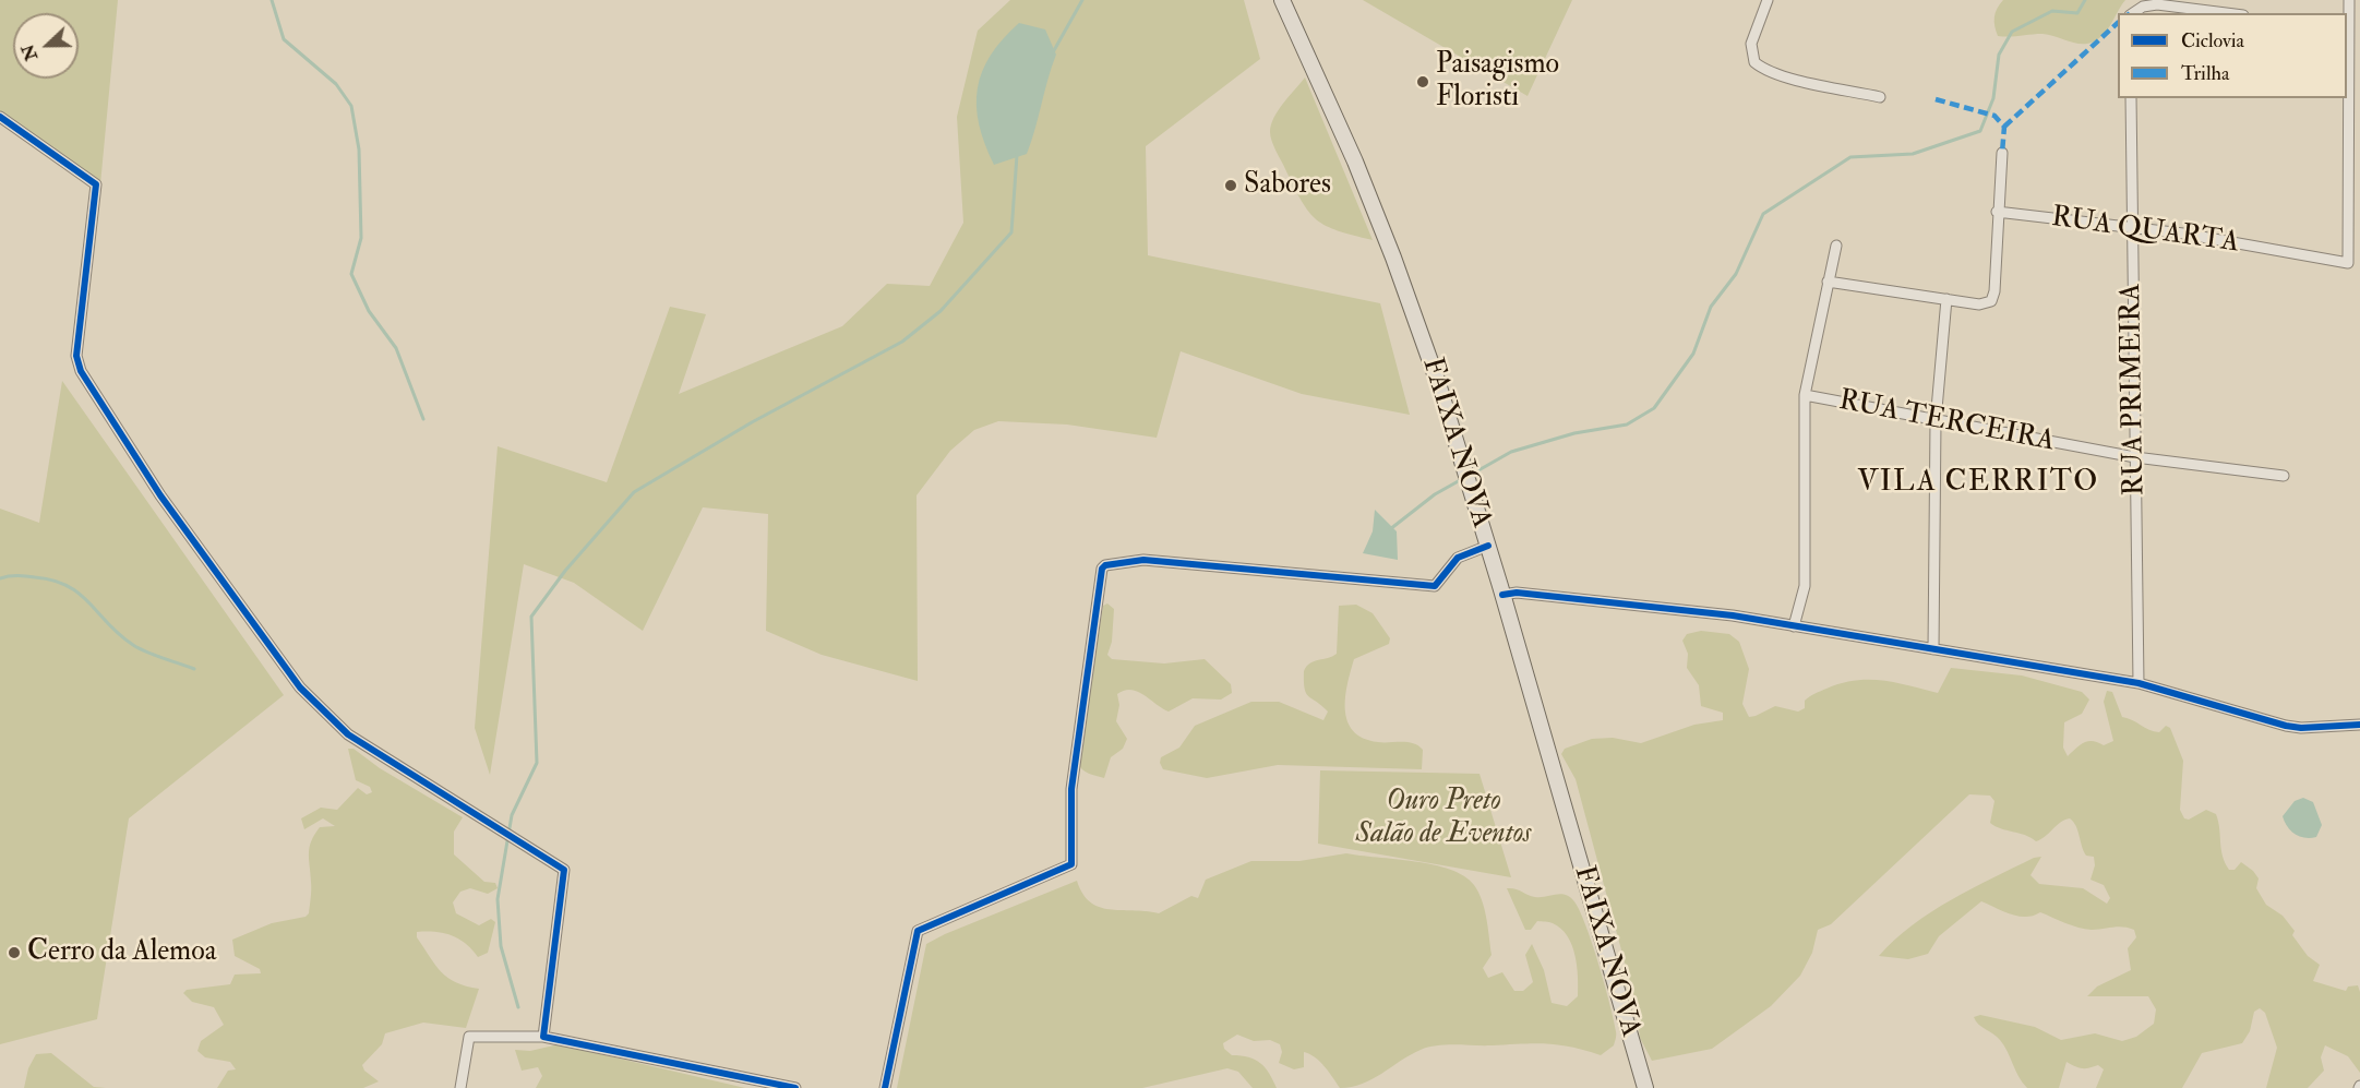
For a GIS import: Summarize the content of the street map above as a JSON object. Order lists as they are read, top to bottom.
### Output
{
  "streets": {
    "highway": ["FAIXA NOVA"],
    "street": ["RUA QUARTA", "RUA PRIMEIRA", "RUA TERCEIRA"]
  },
  "crossings": [
    ["RUA QUARTA", "RUA PRIMEIRA"],
    ["RUA PRIMEIRA", "RUA TERCEIRA"]
  ],
  "districts": ["VILA CERRITO"],
  "parks": ["Ouro Preto Salão de Eventos"],
  "places": ["Paisagismo Floristi", "Sabores", "Cerro da Alemoa"],
  "legend": ["Ciclovia", "Trilha"],
  "north": "left"
}
